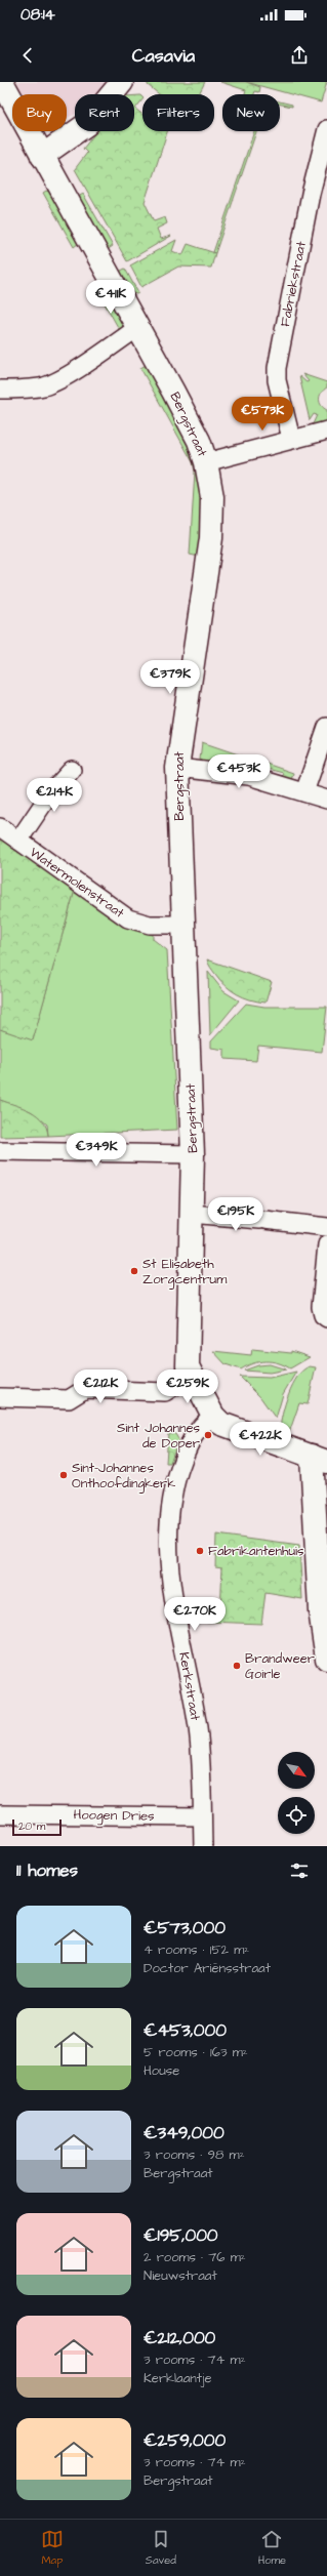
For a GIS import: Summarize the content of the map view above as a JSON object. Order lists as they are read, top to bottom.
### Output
{
  "streets": {
    "street": [
      "Fabriekstraat",
      "Bergstraat",
      "Watermolenstraat",
      "Kerkstraat",
      "Hoogen Dries"
    ]
  },
  "crossings": [
    ["Bergstraat", "Watermolenstraat"],
    ["Bergstraat", "Kerkstraat"],
    ["Kerkstraat", "Hoogen Dries"]
  ],
  "places": [
    "St Elisabeth Zorgcentrum",
    "Sint Johannes de Doper",
    "Sint-Johannes Onthoofdingkerk",
    "Fabrikantenhuis",
    "Brandweer Goirle"
  ],
  "scale_bar": "20 m",
  "north": "bottom right",
  "page": {
    "status": "08:14",
    "header": "Casavia",
    "chip": [
      "Buy",
      "Rent",
      "Filters",
      "New"
    ],
    "price": [
      "€411K",
      "€573K",
      "€379K",
      "€453K",
      "€214K",
      "€349K",
      "€195K",
      "€212K",
      "€259K",
      "€422K",
      "€270K"
    ],
    "scale": "20 m",
    "heading": "11 homes",
    "list": [
      {
        "name": "€573,000",
        "note": "4 rooms · 152 m² · Doctor Ariënsstraat"
      },
      {
        "name": "€453,000",
        "note": "5 rooms · 163 m² · House"
      },
      {
        "name": "€349,000",
        "note": "3 rooms · 98 m² · Bergstraat"
      },
      {
        "name": "€195,000",
        "note": "2 rooms · 76 m² · Nieuwstraat"
      },
      {
        "name": "€212,000",
        "note": "3 rooms · 74 m² · Kerklaantje"
      },
      {
        "name": "€259,000",
        "note": "3 rooms · 74 m² · Bergstraat"
      }
    ],
    "tabs": ["Map", "Saved", "Home"]
  }
}
